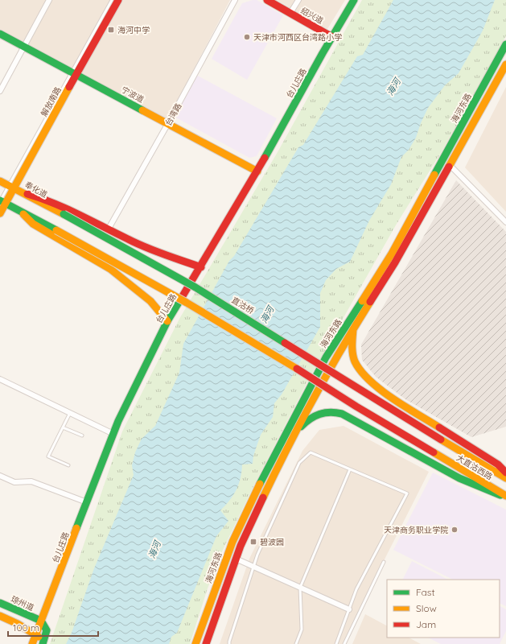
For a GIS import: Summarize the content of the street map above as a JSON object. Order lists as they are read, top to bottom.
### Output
{
  "streets": {
    "main road": [
      "绍兴道",
      "台儿庄路",
      "宁波道",
      "解放南路",
      "海河东路",
      "奉化道",
      "直沽桥",
      "大直沽西路",
      "琼州道"
    ],
    "street": ["台湾路"]
  },
  "crossings": [
    ["绍兴道", "台儿庄路"],
    ["台儿庄路", "宁波道"],
    ["台儿庄路", "琼州道"],
    ["宁波道", "解放南路"],
    ["宁波道", "台湾路"],
    ["解放南路", "奉化道"],
    ["奉化道", "直沽桥"],
    ["直沽桥", "大直沽西路"]
  ],
  "water": ["海河"],
  "places": {
    "transit": ["海河中学", "碧波园"],
    "other": ["天津市河西区台湾路小学", "天津商务职业学院"]
  },
  "legend": ["Fast", "Slow", "Jam"],
  "scale_bar": "100 m"
}
